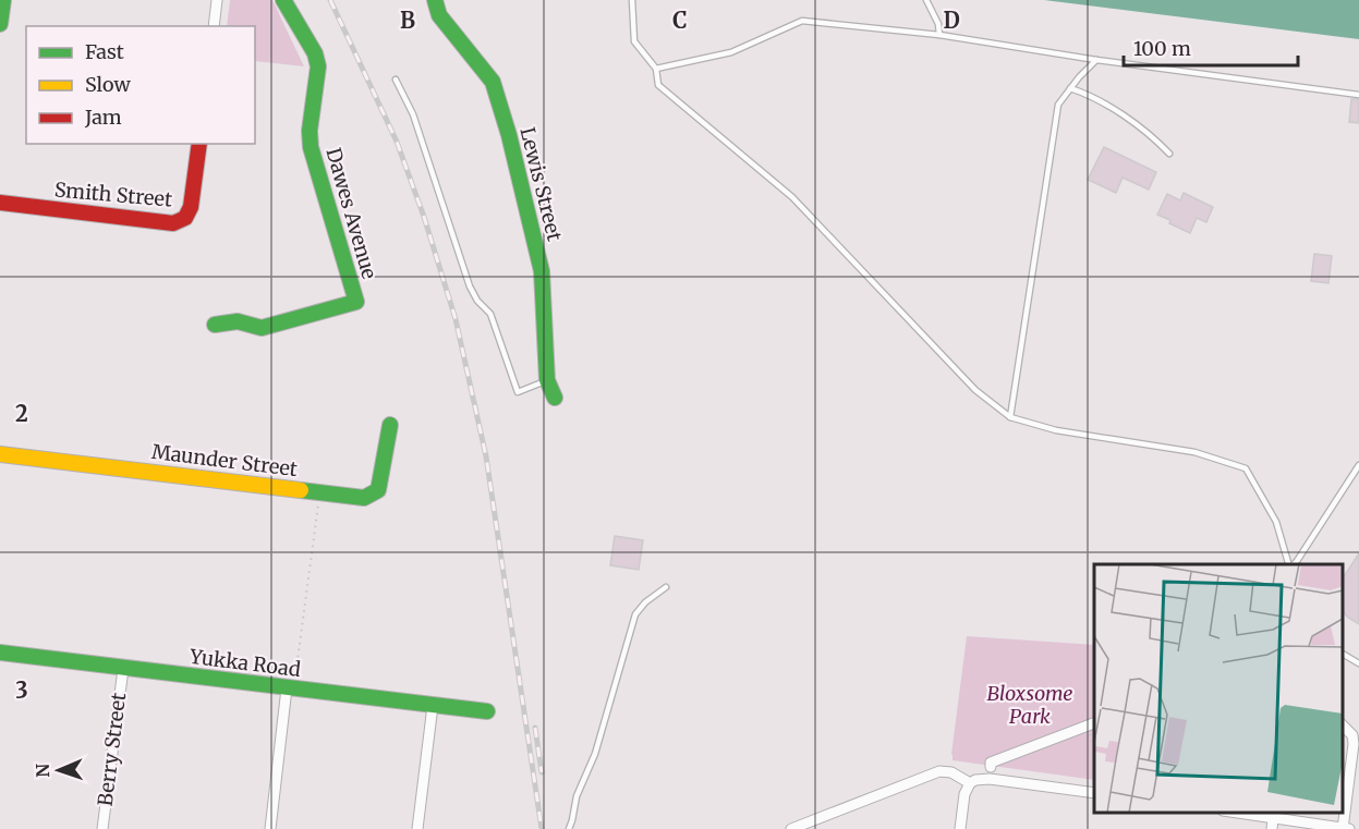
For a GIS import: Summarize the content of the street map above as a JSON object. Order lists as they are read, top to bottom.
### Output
{
  "streets": {
    "street": [
      "Lewis Street",
      "Smith Street",
      "Dawes Avenue",
      "Maunder Street",
      "Yukka Road",
      "Berry Street"
    ]
  },
  "crossings": [
    ["Yukka Road", "Berry Street"]
  ],
  "parks": ["Bloxsome Park"],
  "legend": ["Fast", "Slow", "Jam"],
  "scale_bar": "100 m",
  "north": "left",
  "grid": {
    "columns": ["B", "C", "D"],
    "rows": ["2", "3"]
  }
}
